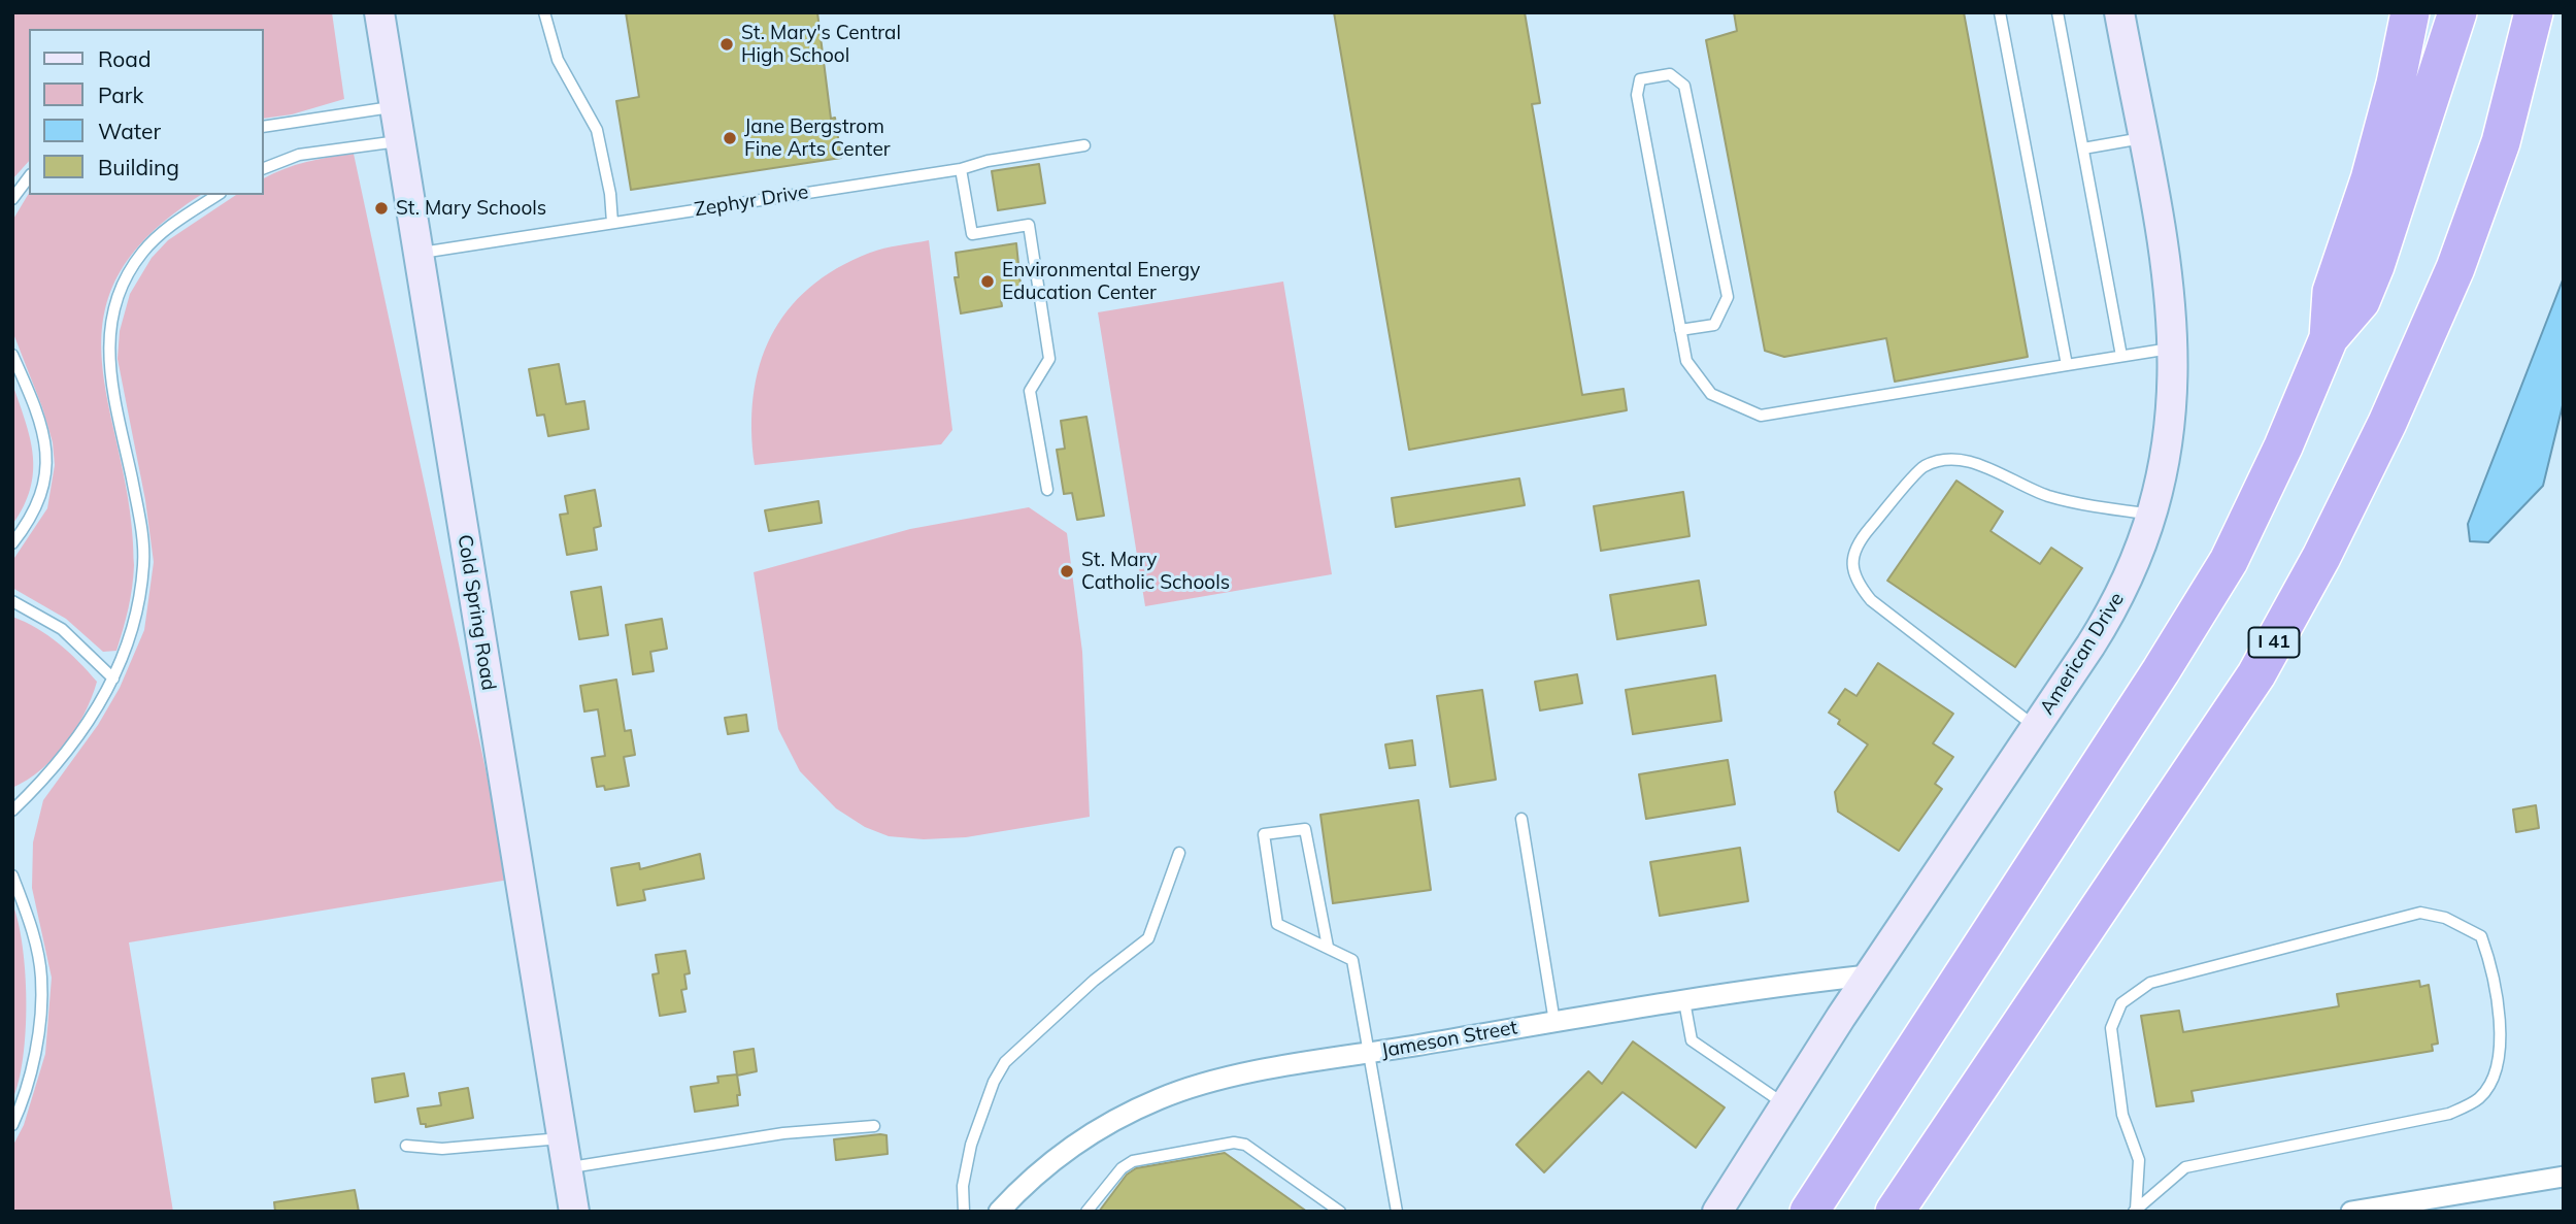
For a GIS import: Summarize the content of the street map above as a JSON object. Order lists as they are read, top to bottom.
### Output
{
  "streets": {
    "highway": ["I 41"],
    "street": ["Cold Spring Road", "American Drive", "Jameson Street"],
    "lane": ["Zephyr Drive"]
  },
  "crossings": [
    ["Zephyr Drive", "Cold Spring Road"],
    ["American Drive", "Jameson Street"]
  ],
  "places": [
    "St. Mary's Central High School",
    "Jane Bergstrom Fine Arts Center",
    "St. Mary Schools",
    "Environmental Energy Education Center",
    "St. Mary Catholic Schools"
  ],
  "legend": [
    "Road",
    "Park",
    "Water",
    "Building"
  ]
}
